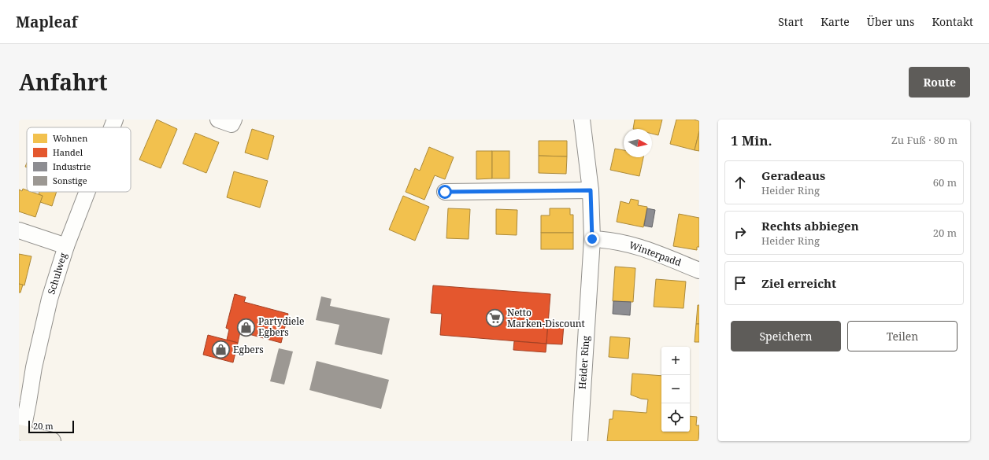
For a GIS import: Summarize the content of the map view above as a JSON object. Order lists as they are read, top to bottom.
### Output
{
  "streets": {
    "street": ["Winterpadd", "Schulweg", "Heider Ring"]
  },
  "crossings": [
    ["Winterpadd", "Heider Ring"]
  ],
  "places": {
    "supermarket": ["Netto Marken-Discount"],
    "shop": ["Partydiele Egbers", "Egbers"]
  },
  "legend": [
    "Wohnen",
    "Handel",
    "Industrie",
    "Sonstige"
  ],
  "scale_bar": "20 m",
  "north": "right",
  "page": {
    "header": "Mapleaf",
    "nav": [
      "Start",
      "Karte",
      "Über uns",
      "Kontakt"
    ],
    "title": "Anfahrt",
    "buttons": [
      "Route",
      ["Speichern", "Teilen"]
    ],
    "heading": ["1 Min.", "Zu Fuß · 80 m"],
    "list": [
      ["Geradeaus", "Heider Ring", "60 m"],
      ["Rechts abbiegen", "Heider Ring", "20 m"],
      "Ziel erreicht"
    ],
    "map_buttons": ["+", "−"],
    "scale": "20 m"
  }
}
